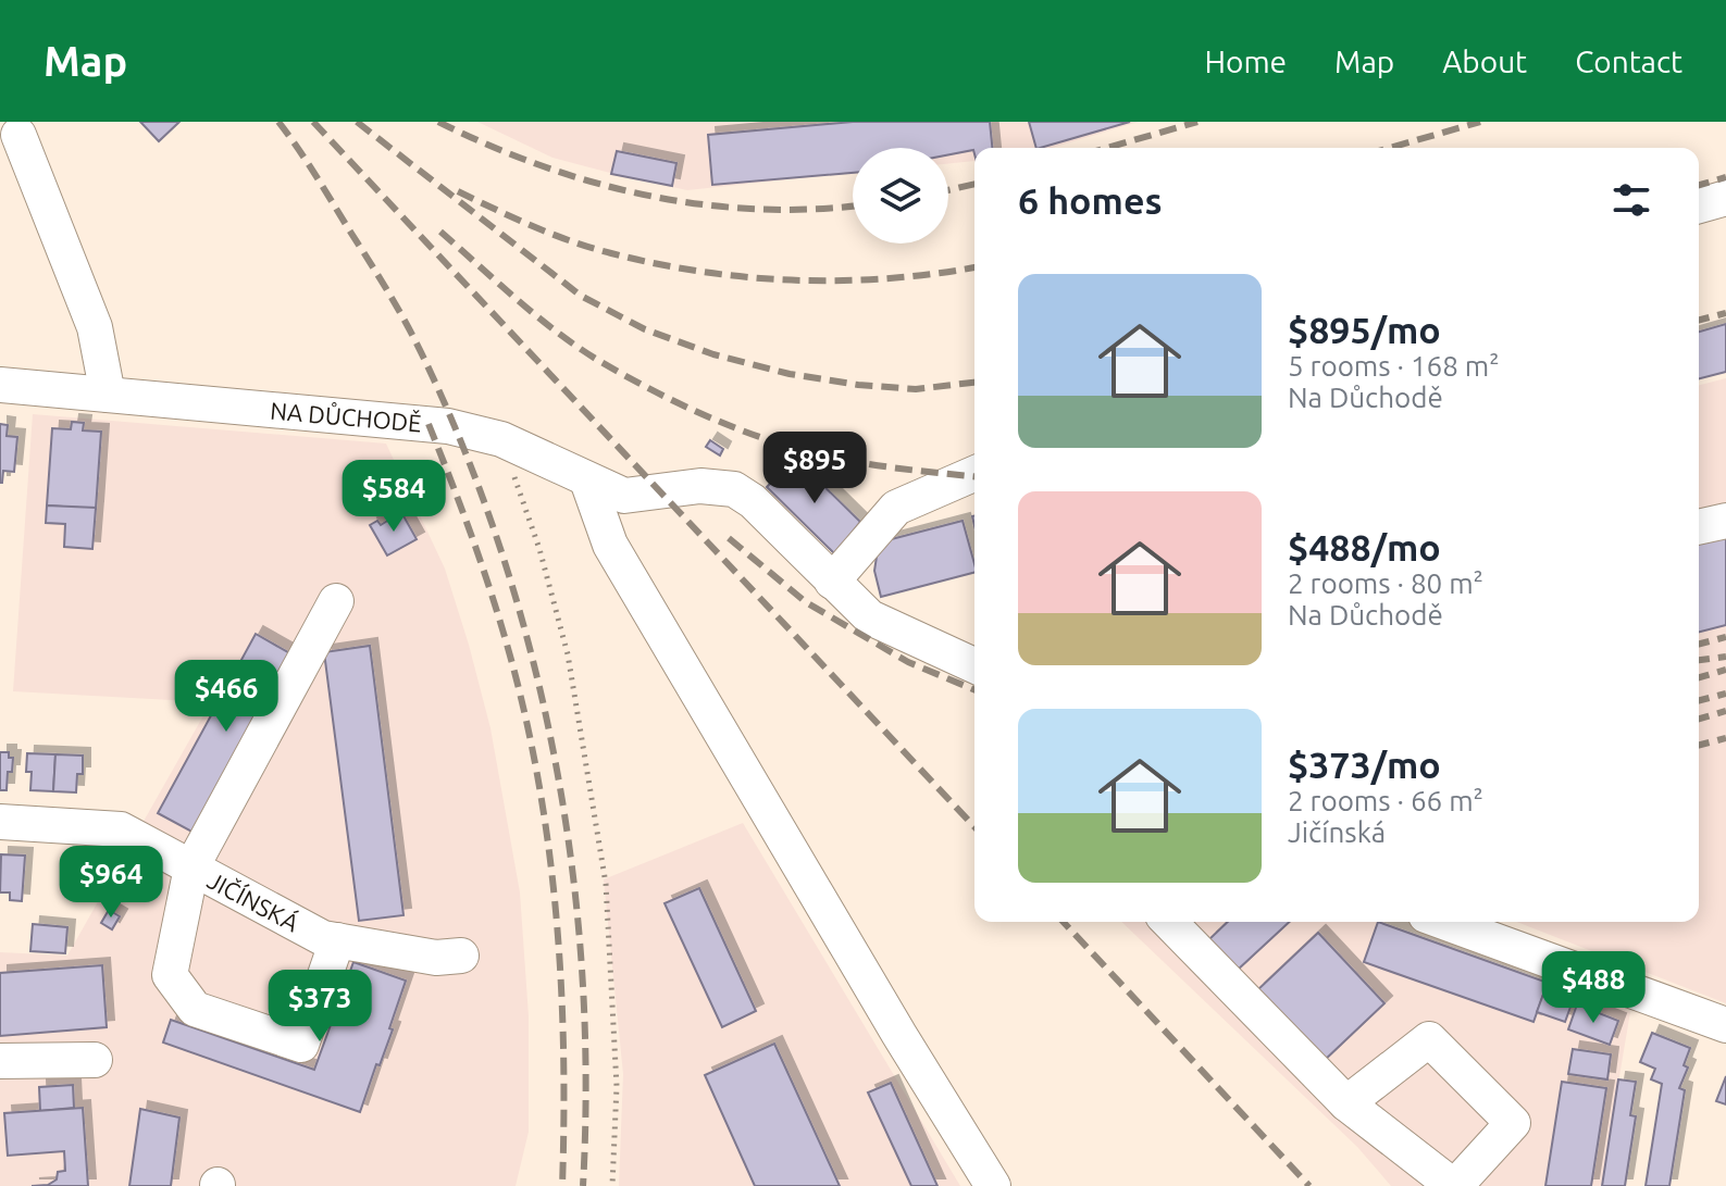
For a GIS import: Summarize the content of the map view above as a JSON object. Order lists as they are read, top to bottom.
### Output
{
  "streets": {
    "street": ["NA DŮCHODĚ", "JIČÍNSKÁ"]
  },
  "page": {
    "header": "Map",
    "nav": [
      "Home",
      "Map",
      "About",
      "Contact"
    ],
    "heading": "6 homes",
    "list": [
      {
        "name": "$895/mo",
        "note": "5 rooms · 168 m² · Na Důchodě"
      },
      {
        "name": "$488/mo",
        "note": "2 rooms · 80 m² · Na Důchodě"
      },
      {
        "name": "$373/mo",
        "note": "2 rooms · 66 m² · Jičínská"
      }
    ],
    "price": [
      "$895",
      "$584",
      "$466",
      "$964",
      "$488",
      "$373"
    ]
  }
}
